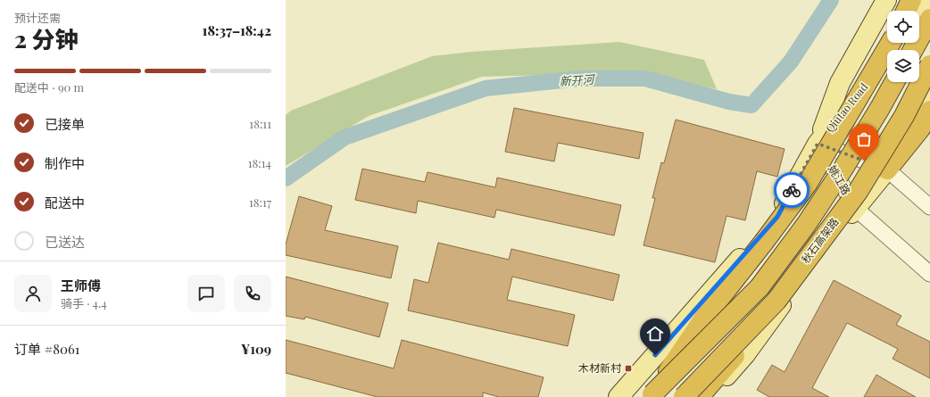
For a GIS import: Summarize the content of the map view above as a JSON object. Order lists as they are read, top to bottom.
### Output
{
  "streets": {
    "highway": ["秋石高架路"],
    "main road": ["Qiutao Road"],
    "street": ["姚江路"]
  },
  "crossings": [
    ["Qiutao Road", "姚江路"]
  ],
  "water": ["新开河"],
  "places": {
    "transit": ["木材新村"]
  },
  "page": {
    "heading": ["2 分钟", "预计还需", "18:37–18:42"],
    "panel": [
      "王师傅",
      "骑手 · 4.4",
      "订单 #8061",
      "¥109"
    ],
    "bar": "配送中 · 90 m",
    "list": [
      ["已接单", "18:11"],
      ["制作中", "18:14"],
      ["配送中", "18:17"],
      "已送达"
    ]
  }
}
